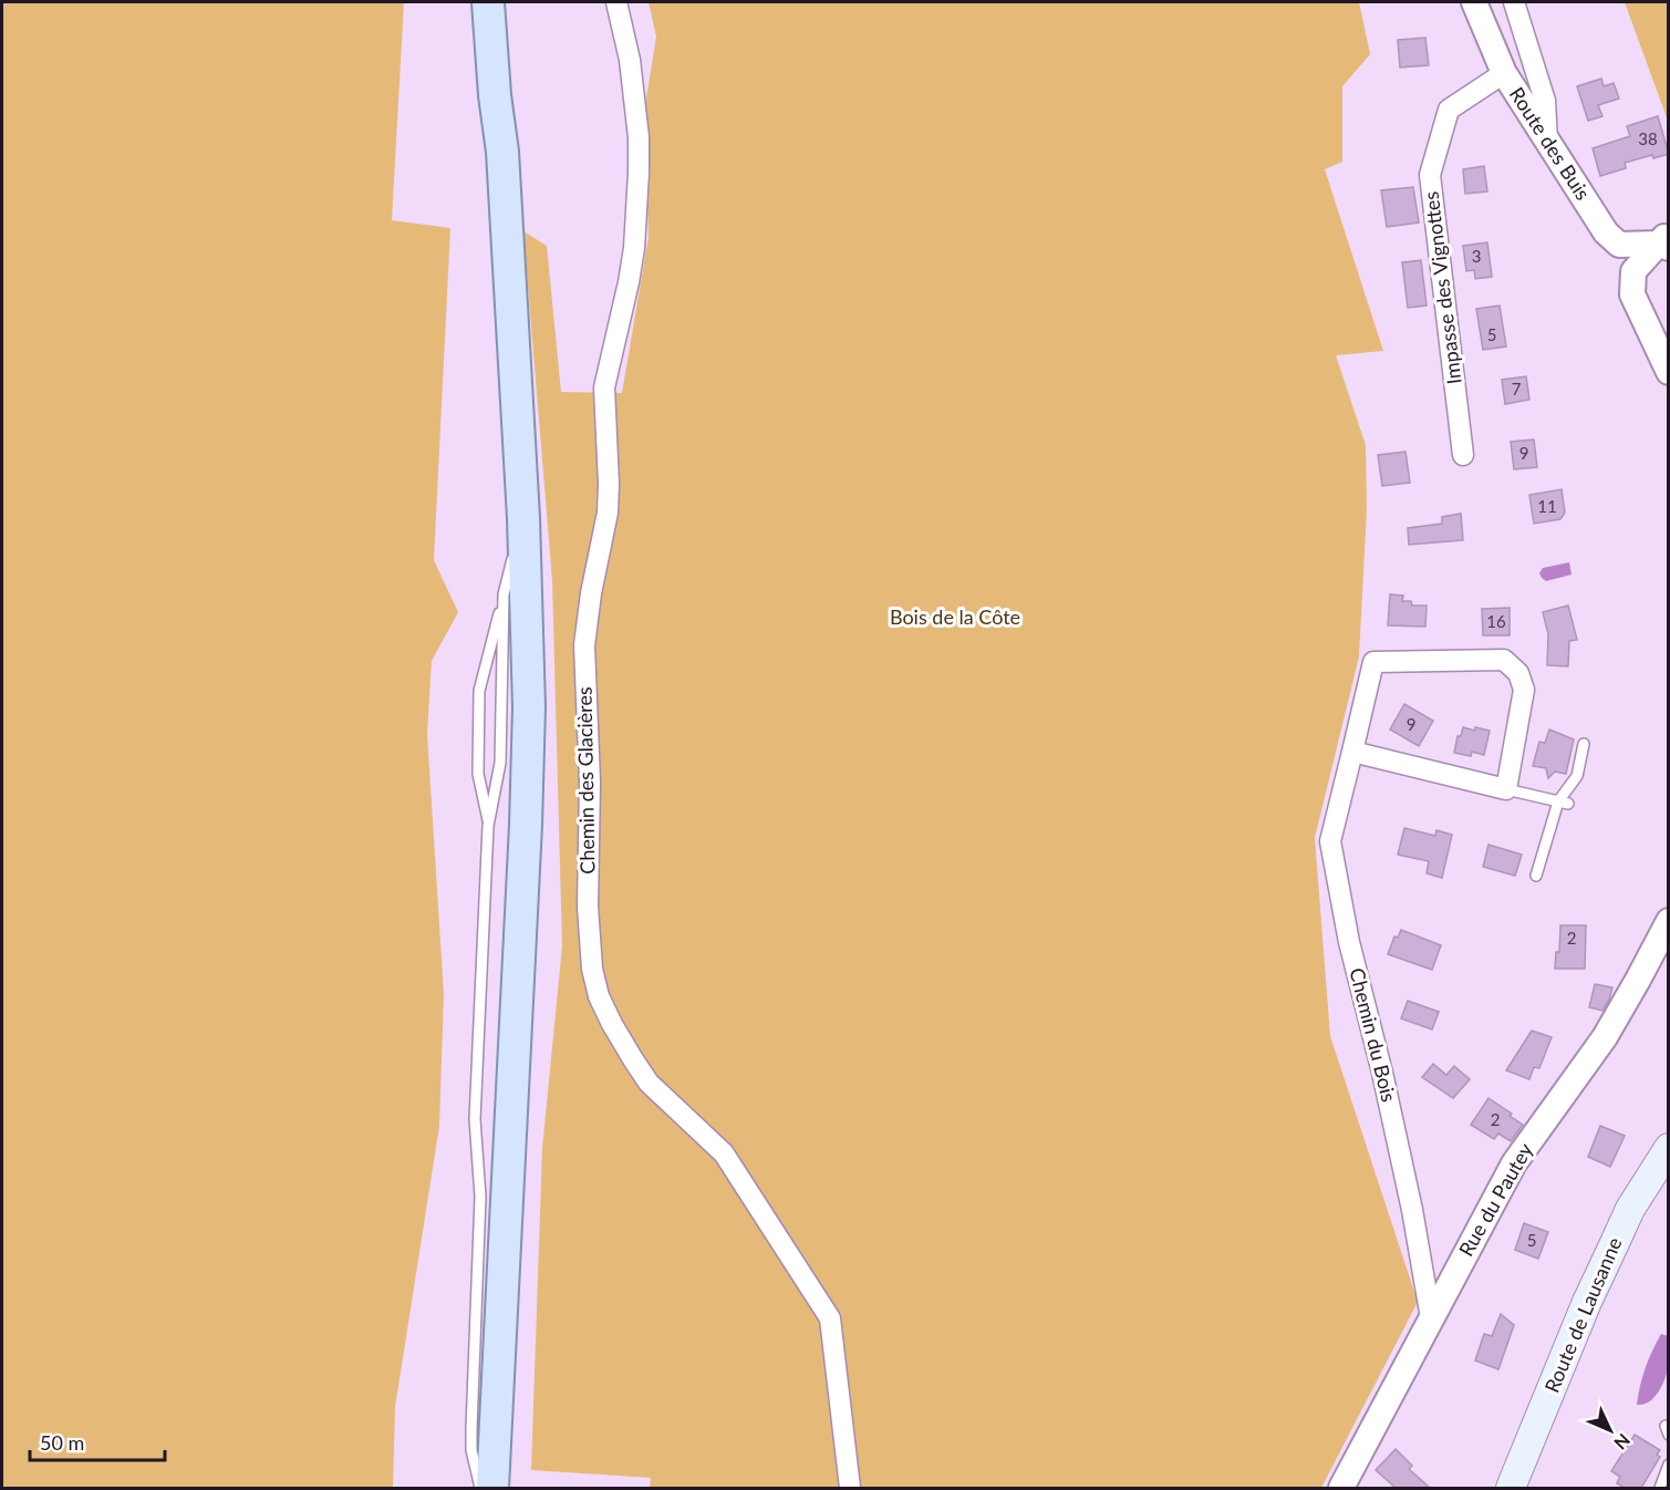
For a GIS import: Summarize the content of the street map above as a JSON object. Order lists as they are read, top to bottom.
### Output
{
  "streets": {
    "main road": ["Route de Lausanne"],
    "street": [
      "Route des Buis",
      "Impasse des Vignottes",
      "Chemin des Glacières",
      "Chemin du Bois",
      "Rue du Pautey"
    ]
  },
  "crossings": [
    ["Route des Buis", "Impasse des Vignottes"],
    ["Chemin du Bois", "Rue du Pautey"]
  ],
  "parks": ["Bois de la Côte"],
  "house_numbers": [
    "38",
    "3",
    "5",
    "7",
    "9",
    "11",
    "16",
    "9",
    "2",
    "2",
    "5"
  ],
  "scale_bar": "50 m",
  "north": "bottom right"
}
